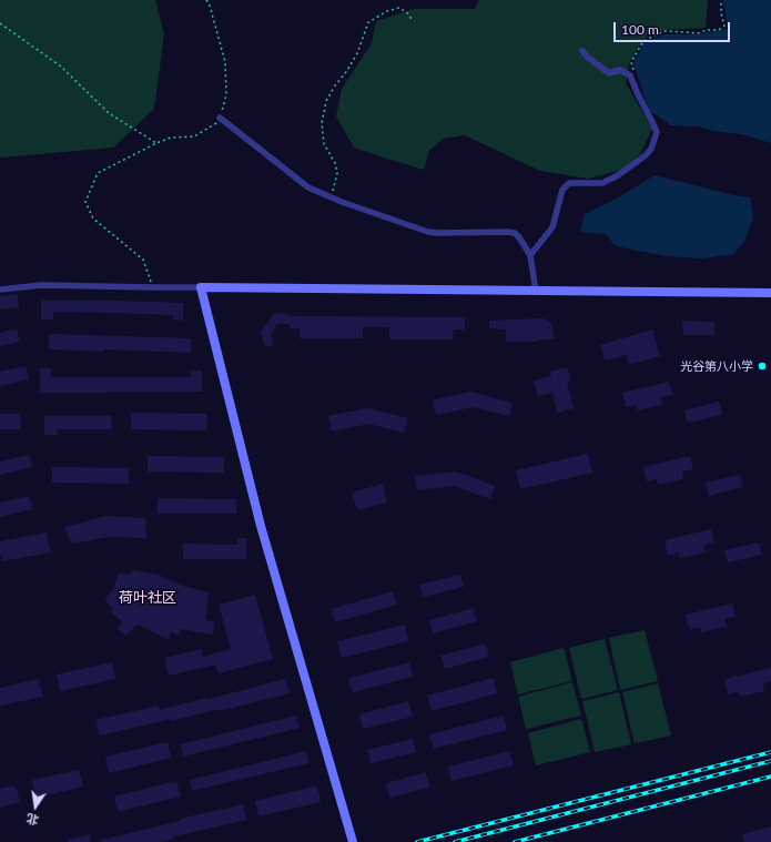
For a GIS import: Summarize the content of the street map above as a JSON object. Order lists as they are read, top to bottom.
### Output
{
  "districts": ["荷叶社区"],
  "places": ["光谷第八小学"],
  "scale_bar": "100 m",
  "north": "bottom"
}
